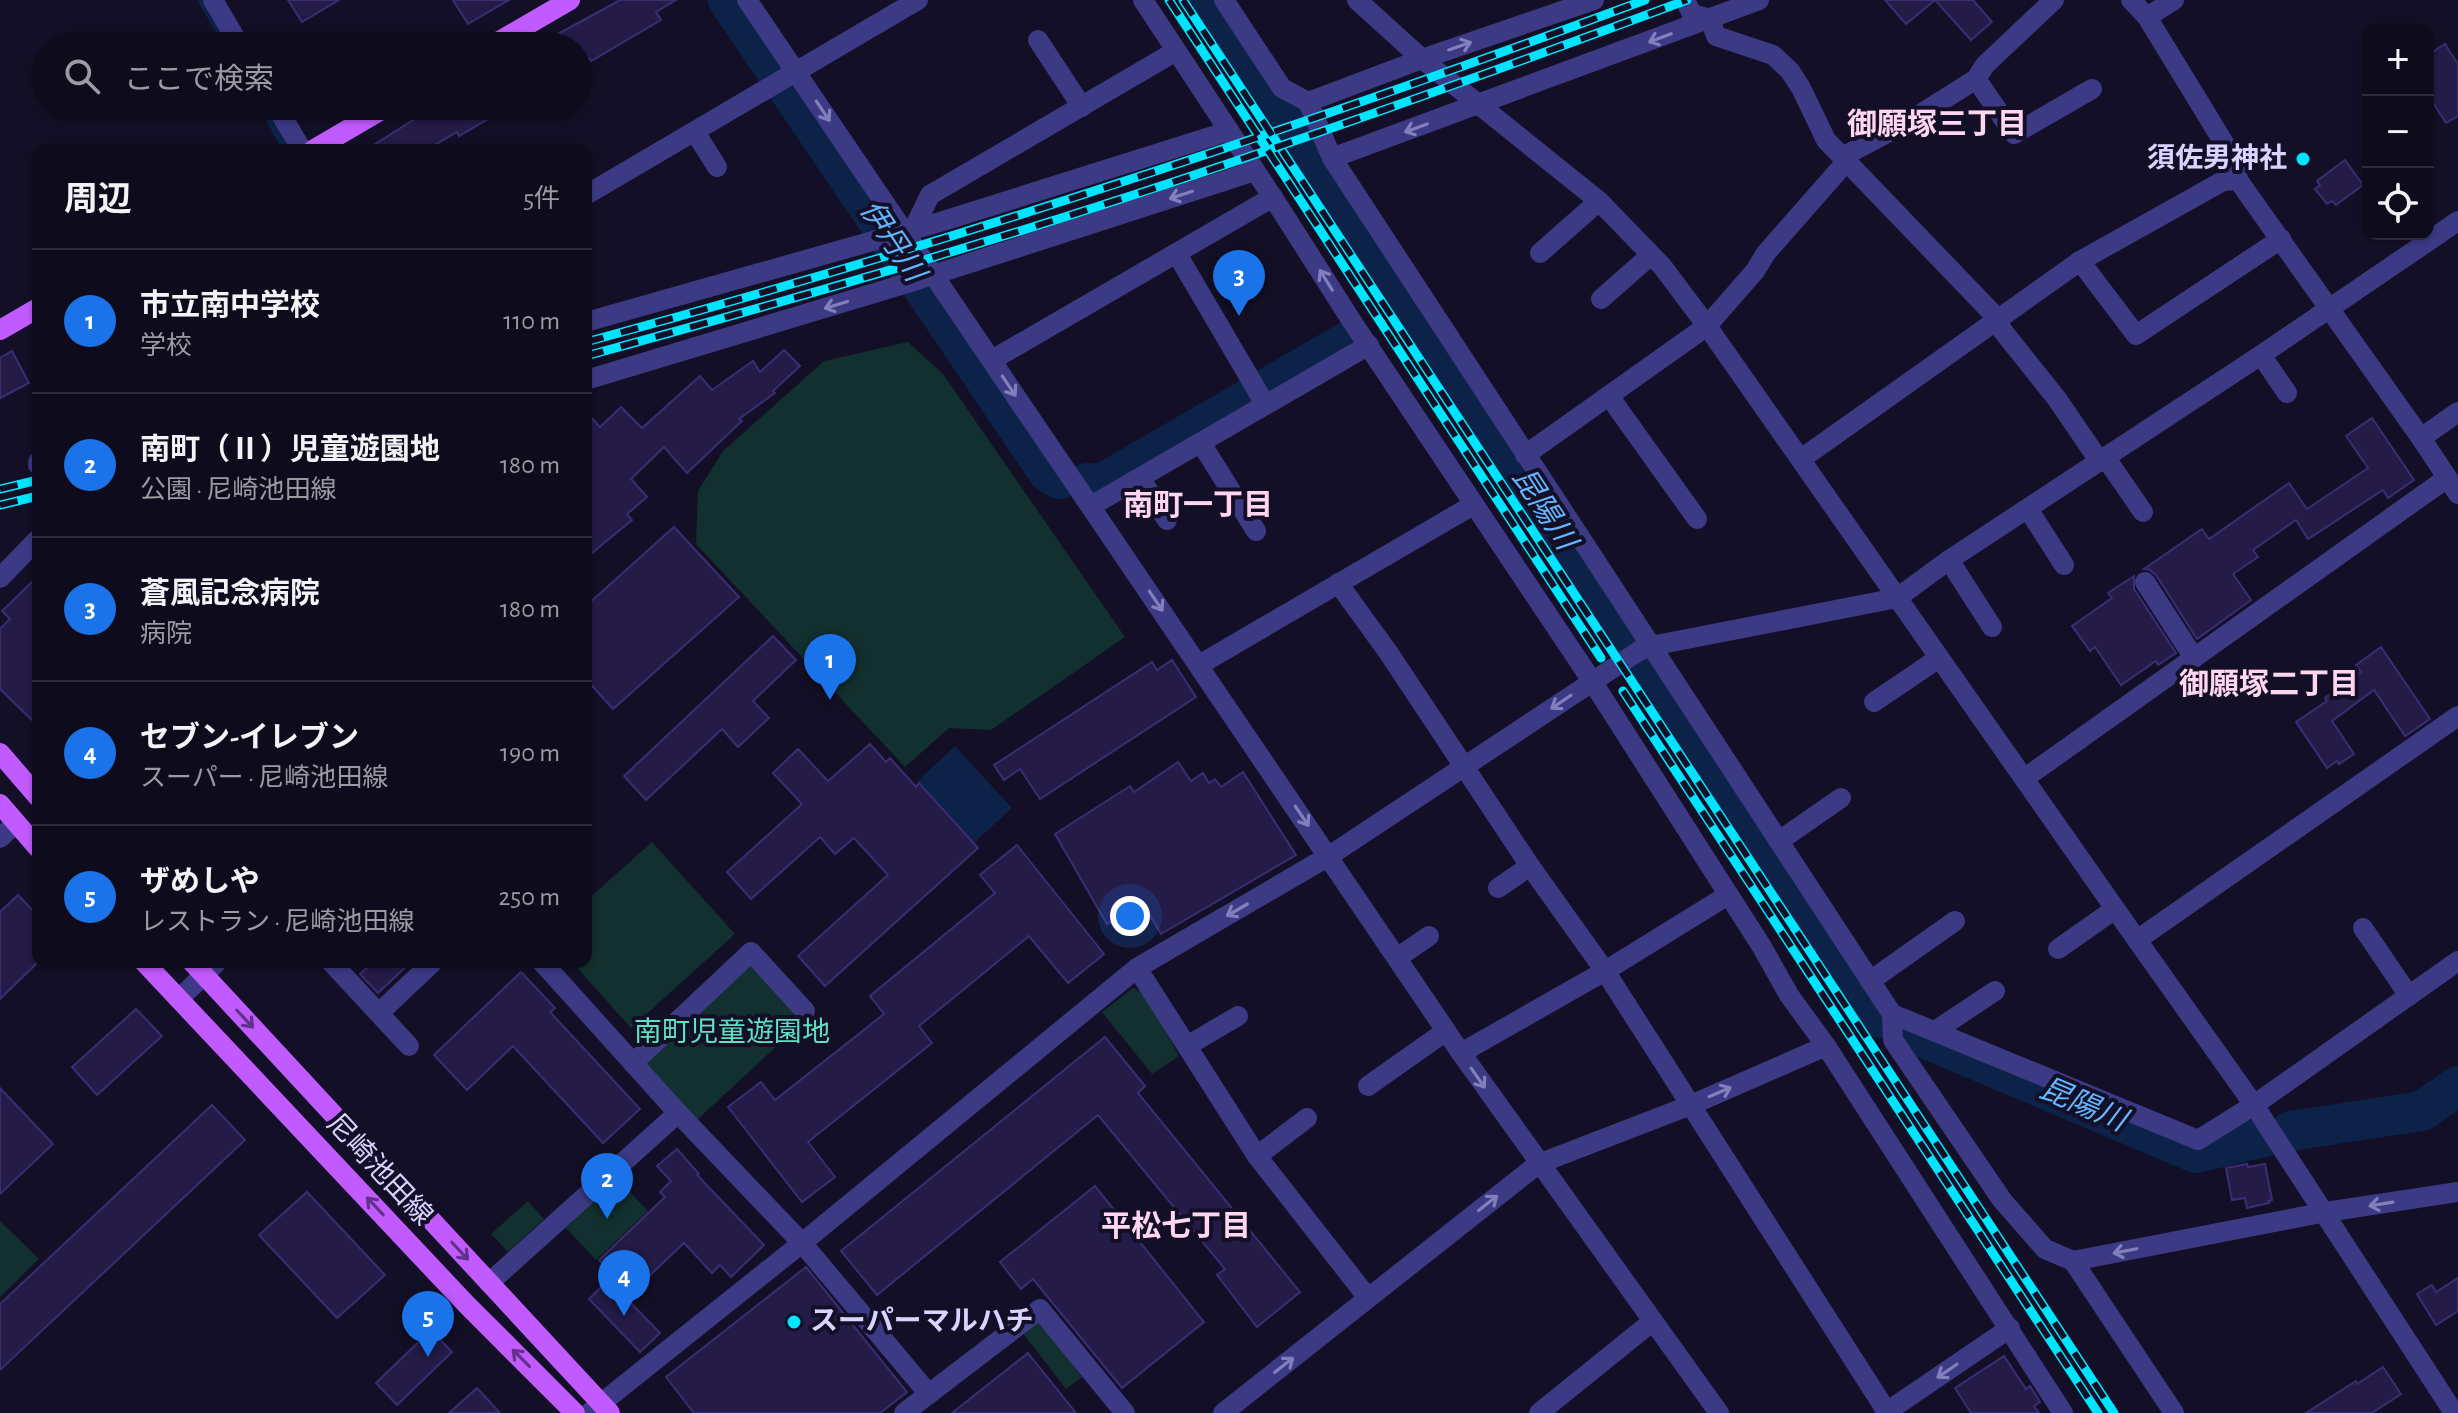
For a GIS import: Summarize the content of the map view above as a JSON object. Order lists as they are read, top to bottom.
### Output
{
  "streets": {
    "main road": ["尼崎池田線"]
  },
  "districts": [
    "御願塚三丁目",
    "南町一丁目",
    "御願塚二丁目",
    "平松七丁目"
  ],
  "water": ["伊丹川", "昆陽川"],
  "parks": ["南町児童遊園地"],
  "places": ["須佐男神社", "スーパーマルハチ"],
  "page": {
    "map_buttons": ["+", "−"],
    "search": "ここで検索",
    "heading": ["周辺", "5件"],
    "list": [
      {
        "mark": "1",
        "name": "市立南中学校",
        "note": "学校",
        "value": "110 m"
      },
      {
        "mark": "2",
        "name": "南町（Ⅱ）児童遊園地",
        "note": "公園 · 尼崎池田線",
        "value": "180 m"
      },
      {
        "mark": "3",
        "name": "蒼風記念病院",
        "note": "病院",
        "value": "180 m"
      },
      {
        "mark": "4",
        "name": "セブン-イレブン",
        "note": "スーパー · 尼崎池田線",
        "value": "190 m"
      },
      {
        "mark": "5",
        "name": "ザめしや",
        "note": "レストラン · 尼崎池田線",
        "value": "250 m"
      }
    ],
    "pins": [
      "3",
      "1",
      "2",
      "4",
      "5"
    ]
  }
}
